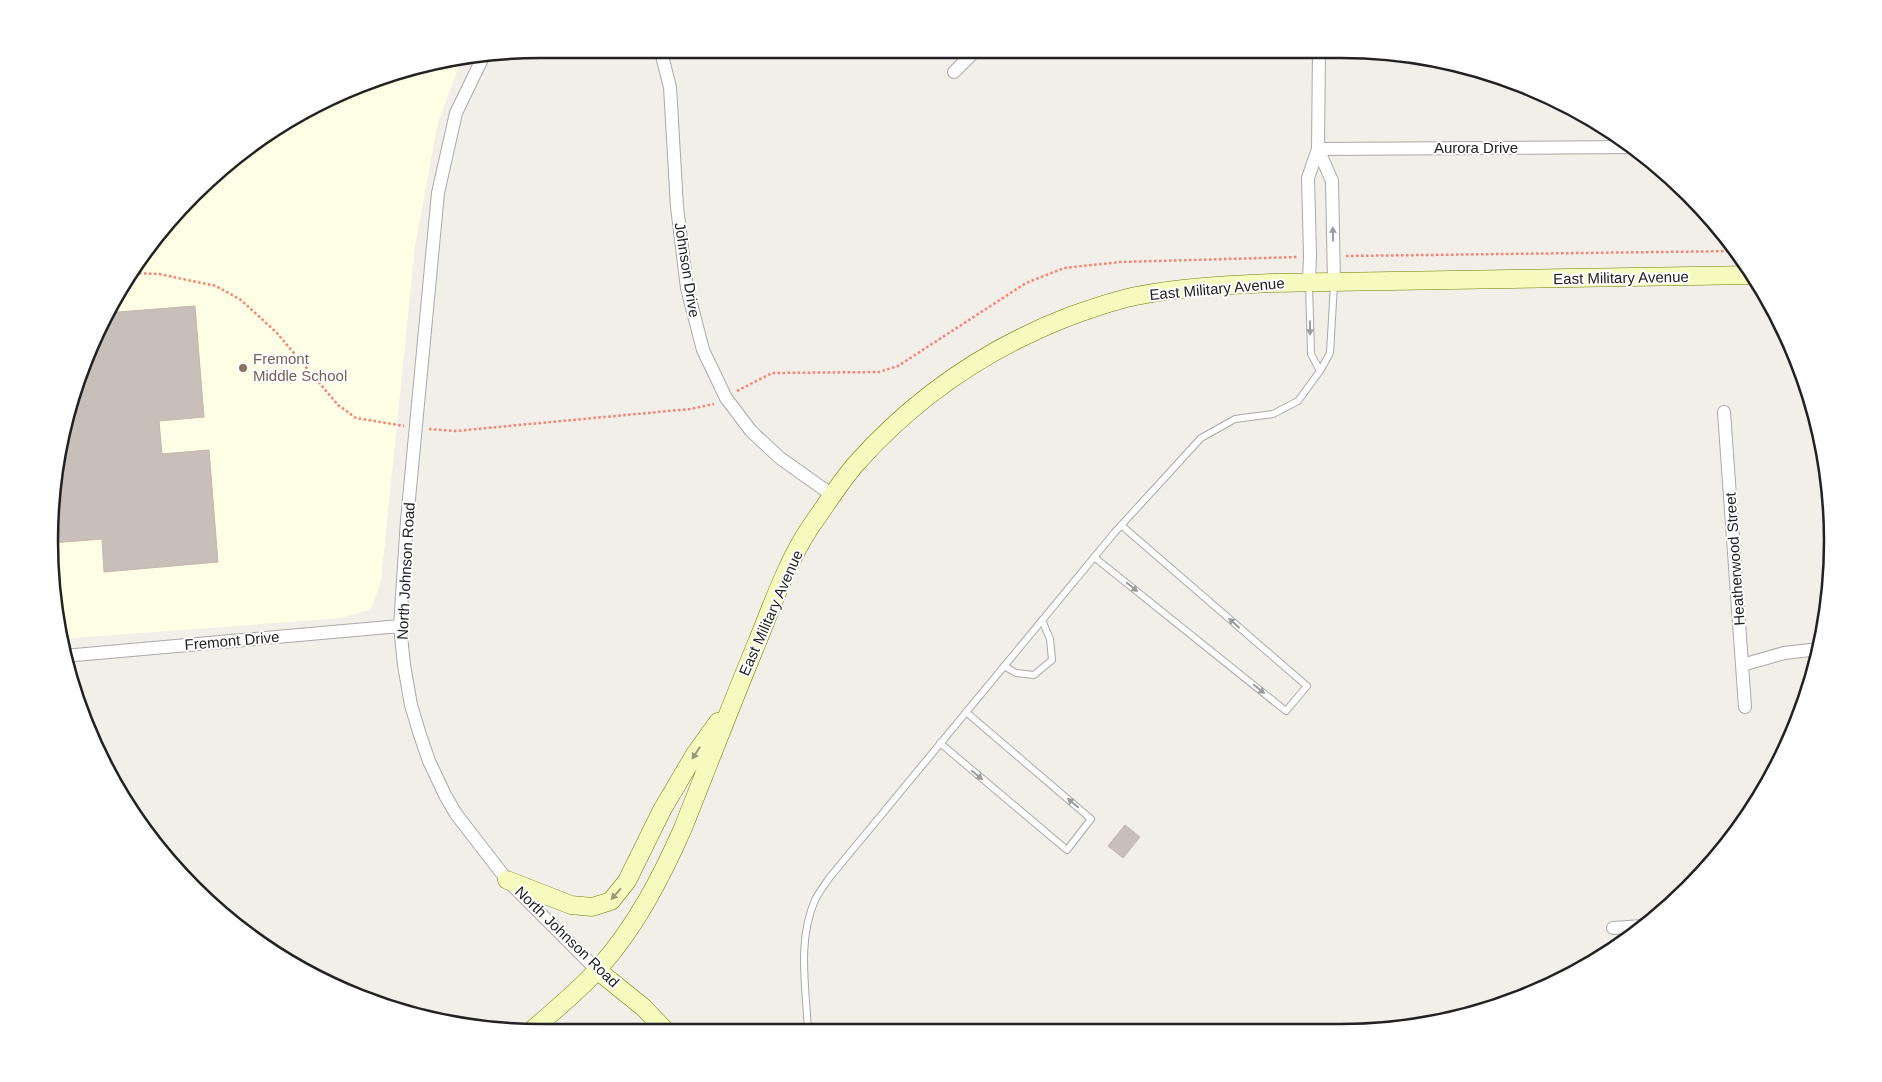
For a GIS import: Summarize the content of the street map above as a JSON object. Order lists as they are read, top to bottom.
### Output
{
  "streets": {
    "main road": ["East Military Avenue", "North Johnson Road"],
    "street": [
      "Aurora Drive",
      "Johnson Drive",
      "Heatherwood Street",
      "Fremont Drive"
    ]
  },
  "crossings": [
    ["Johnson Drive", "East Military Avenue"],
    ["East Military Avenue", "North Johnson Road"],
    ["North Johnson Road", "Fremont Drive"]
  ],
  "places": ["Fremont Middle School"]
}
